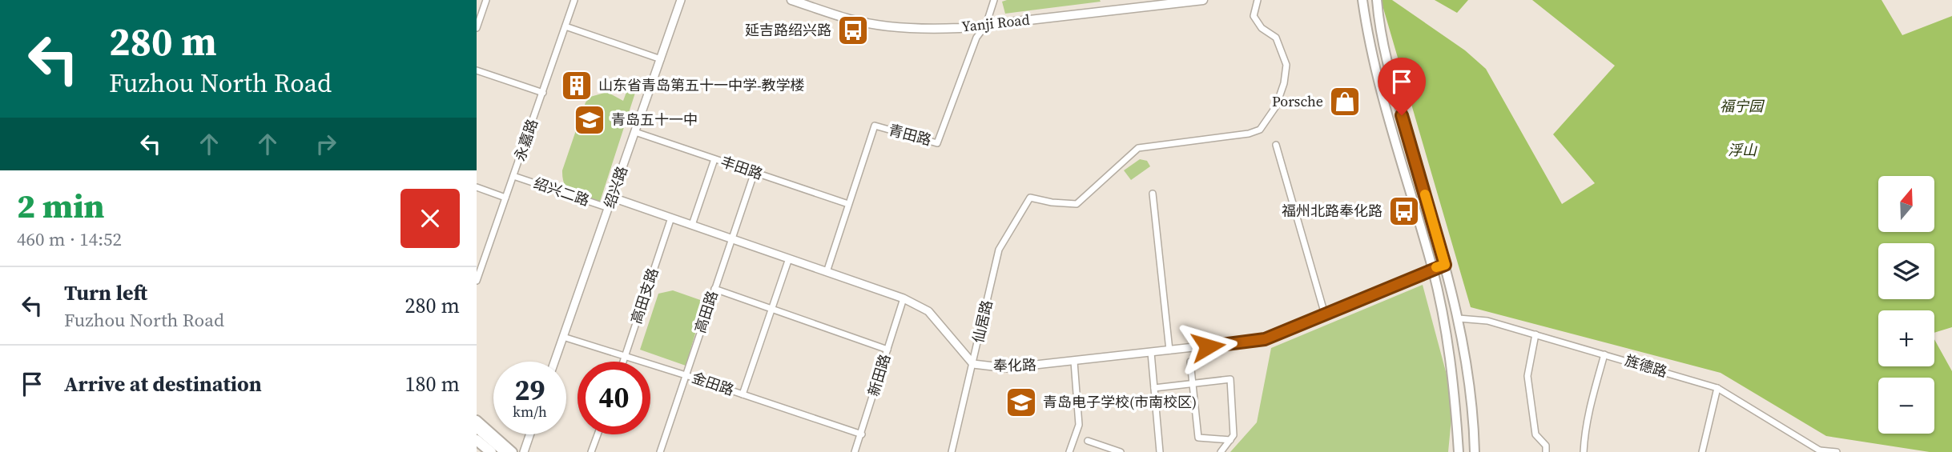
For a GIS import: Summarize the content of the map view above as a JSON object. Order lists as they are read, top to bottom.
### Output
{
  "streets": {
    "main road": ["Yanji Road"],
    "street": [
      "青田路",
      "永嘉路",
      "丰田路",
      "绍兴路",
      "绍兴二路",
      "高田支路",
      "高田路",
      "仙居路",
      "奉化路",
      "旌德路",
      "新田路",
      "金田路"
    ]
  },
  "crossings": [
    ["Yanji Road", "青田路"],
    ["青田路", "丰田路"],
    ["青田路", "奉化路"],
    ["永嘉路", "绍兴二路"],
    ["丰田路", "绍兴路"],
    ["丰田路", "高田路"],
    ["绍兴路", "绍兴二路"],
    ["绍兴路", "奉化路"],
    ["绍兴路", "金田路"],
    ["高田支路", "奉化路"],
    ["高田支路", "金田路"],
    ["高田路", "奉化路"],
    ["高田路", "金田路"],
    ["仙居路", "奉化路"],
    ["奉化路", "新田路"],
    ["新田路", "金田路"]
  ],
  "parks": ["福宁园", "浮山"],
  "places": {
    "bus stop": ["延吉路绍兴路", "福州北路奉化路"],
    "building": ["山东省青岛第五十一中学-教学楼"],
    "shop": ["Porsche"],
    "school or university": ["青岛五十一中", "青岛电子学校(市南校区)"]
  },
  "north": "top",
  "page": {
    "turn": ["280 m", "Fuzhou North Road"],
    "heading": ["2 min", "460 m · 14:52"],
    "map_buttons": ["+", "−"],
    "list": [
      {
        "name": "Turn left",
        "note": "Fuzhou North Road",
        "value": "280 m"
      },
      {
        "name": "Arrive at destination",
        "value": "180 m"
      }
    ],
    "speed": "29 km/h",
    "limit": "40"
  }
}
